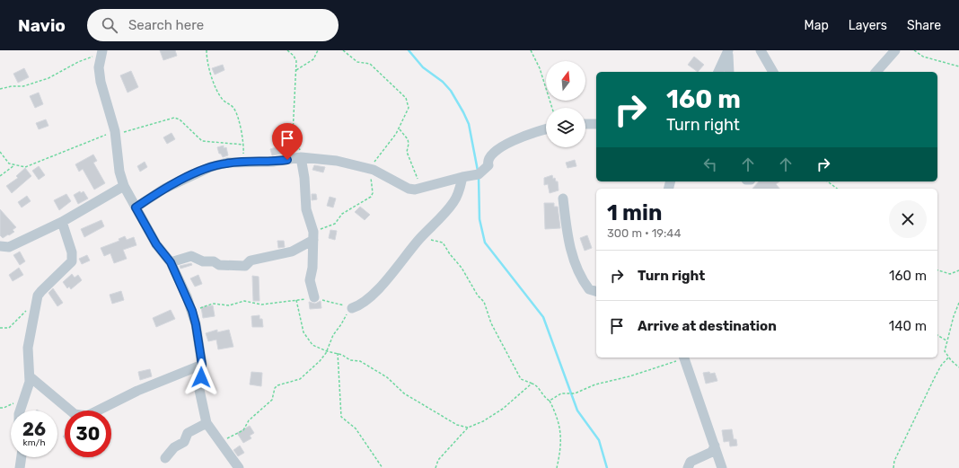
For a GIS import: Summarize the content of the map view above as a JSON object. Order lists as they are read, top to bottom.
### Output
{
  "north": "top",
  "page": {
    "header": "Navio",
    "search": "Search here",
    "nav": ["Map", "Layers", "Share"],
    "turn": ["160 m", "Turn right"],
    "heading": ["1 min", "300 m · 19:44"],
    "list": [
      {
        "name": "Turn right",
        "value": "160 m"
      },
      {
        "name": "Arrive at destination",
        "value": "140 m"
      }
    ],
    "speed": "26 km/h",
    "limit": "30"
  }
}
